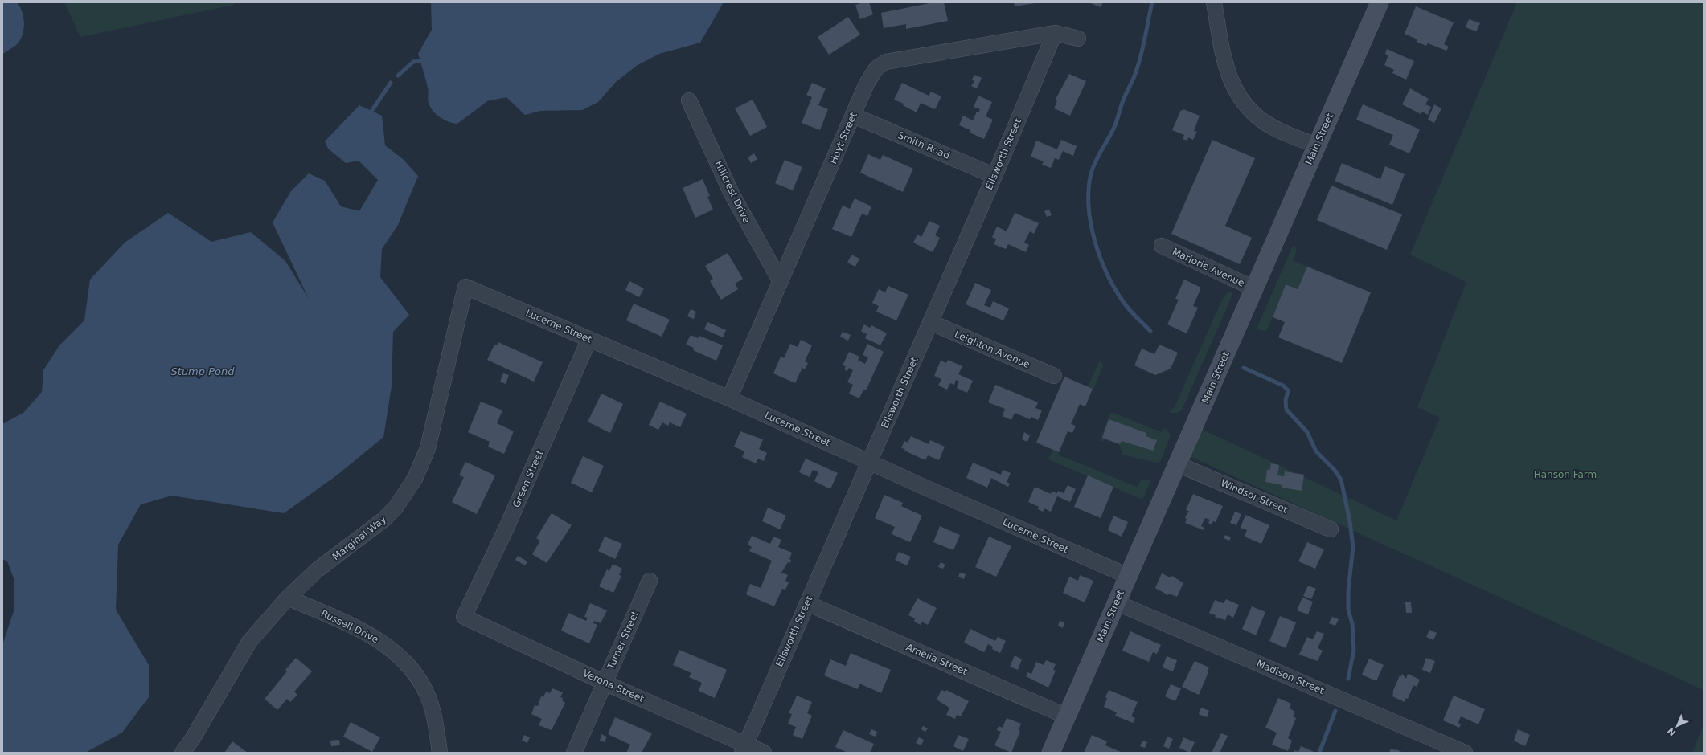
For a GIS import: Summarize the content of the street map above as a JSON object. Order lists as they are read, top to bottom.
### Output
{
  "streets": {
    "main road": ["Main Street"],
    "street": [
      "Hoyt Street",
      "Smith Road",
      "Ellsworth Street",
      "Hillcrest Drive",
      "Marjorie Avenue",
      "Lucerne Street",
      "Leighton Avenue",
      "Green Street",
      "Windsor Street",
      "Marginal Way",
      "Russell Drive",
      "Turner Street",
      "Amelia Street",
      "Madison Street",
      "Verona Street"
    ]
  },
  "crossings": [
    ["Hoyt Street", "Smith Road"],
    ["Hoyt Street", "Ellsworth Street"],
    ["Hoyt Street", "Hillcrest Drive"],
    ["Hoyt Street", "Lucerne Street"],
    ["Main Street", "Marjorie Avenue"],
    ["Main Street", "Lucerne Street"],
    ["Main Street", "Windsor Street"],
    ["Main Street", "Amelia Street"],
    ["Main Street", "Madison Street"],
    ["Smith Road", "Ellsworth Street"],
    ["Ellsworth Street", "Lucerne Street"],
    ["Ellsworth Street", "Leighton Avenue"],
    ["Ellsworth Street", "Amelia Street"],
    ["Ellsworth Street", "Verona Street"],
    ["Lucerne Street", "Green Street"],
    ["Lucerne Street", "Marginal Way"],
    ["Green Street", "Verona Street"],
    ["Marginal Way", "Russell Drive"],
    ["Turner Street", "Verona Street"]
  ],
  "water": ["Stump Pond"],
  "parks": ["Hanson Farm"],
  "north": "bottom left"
}
